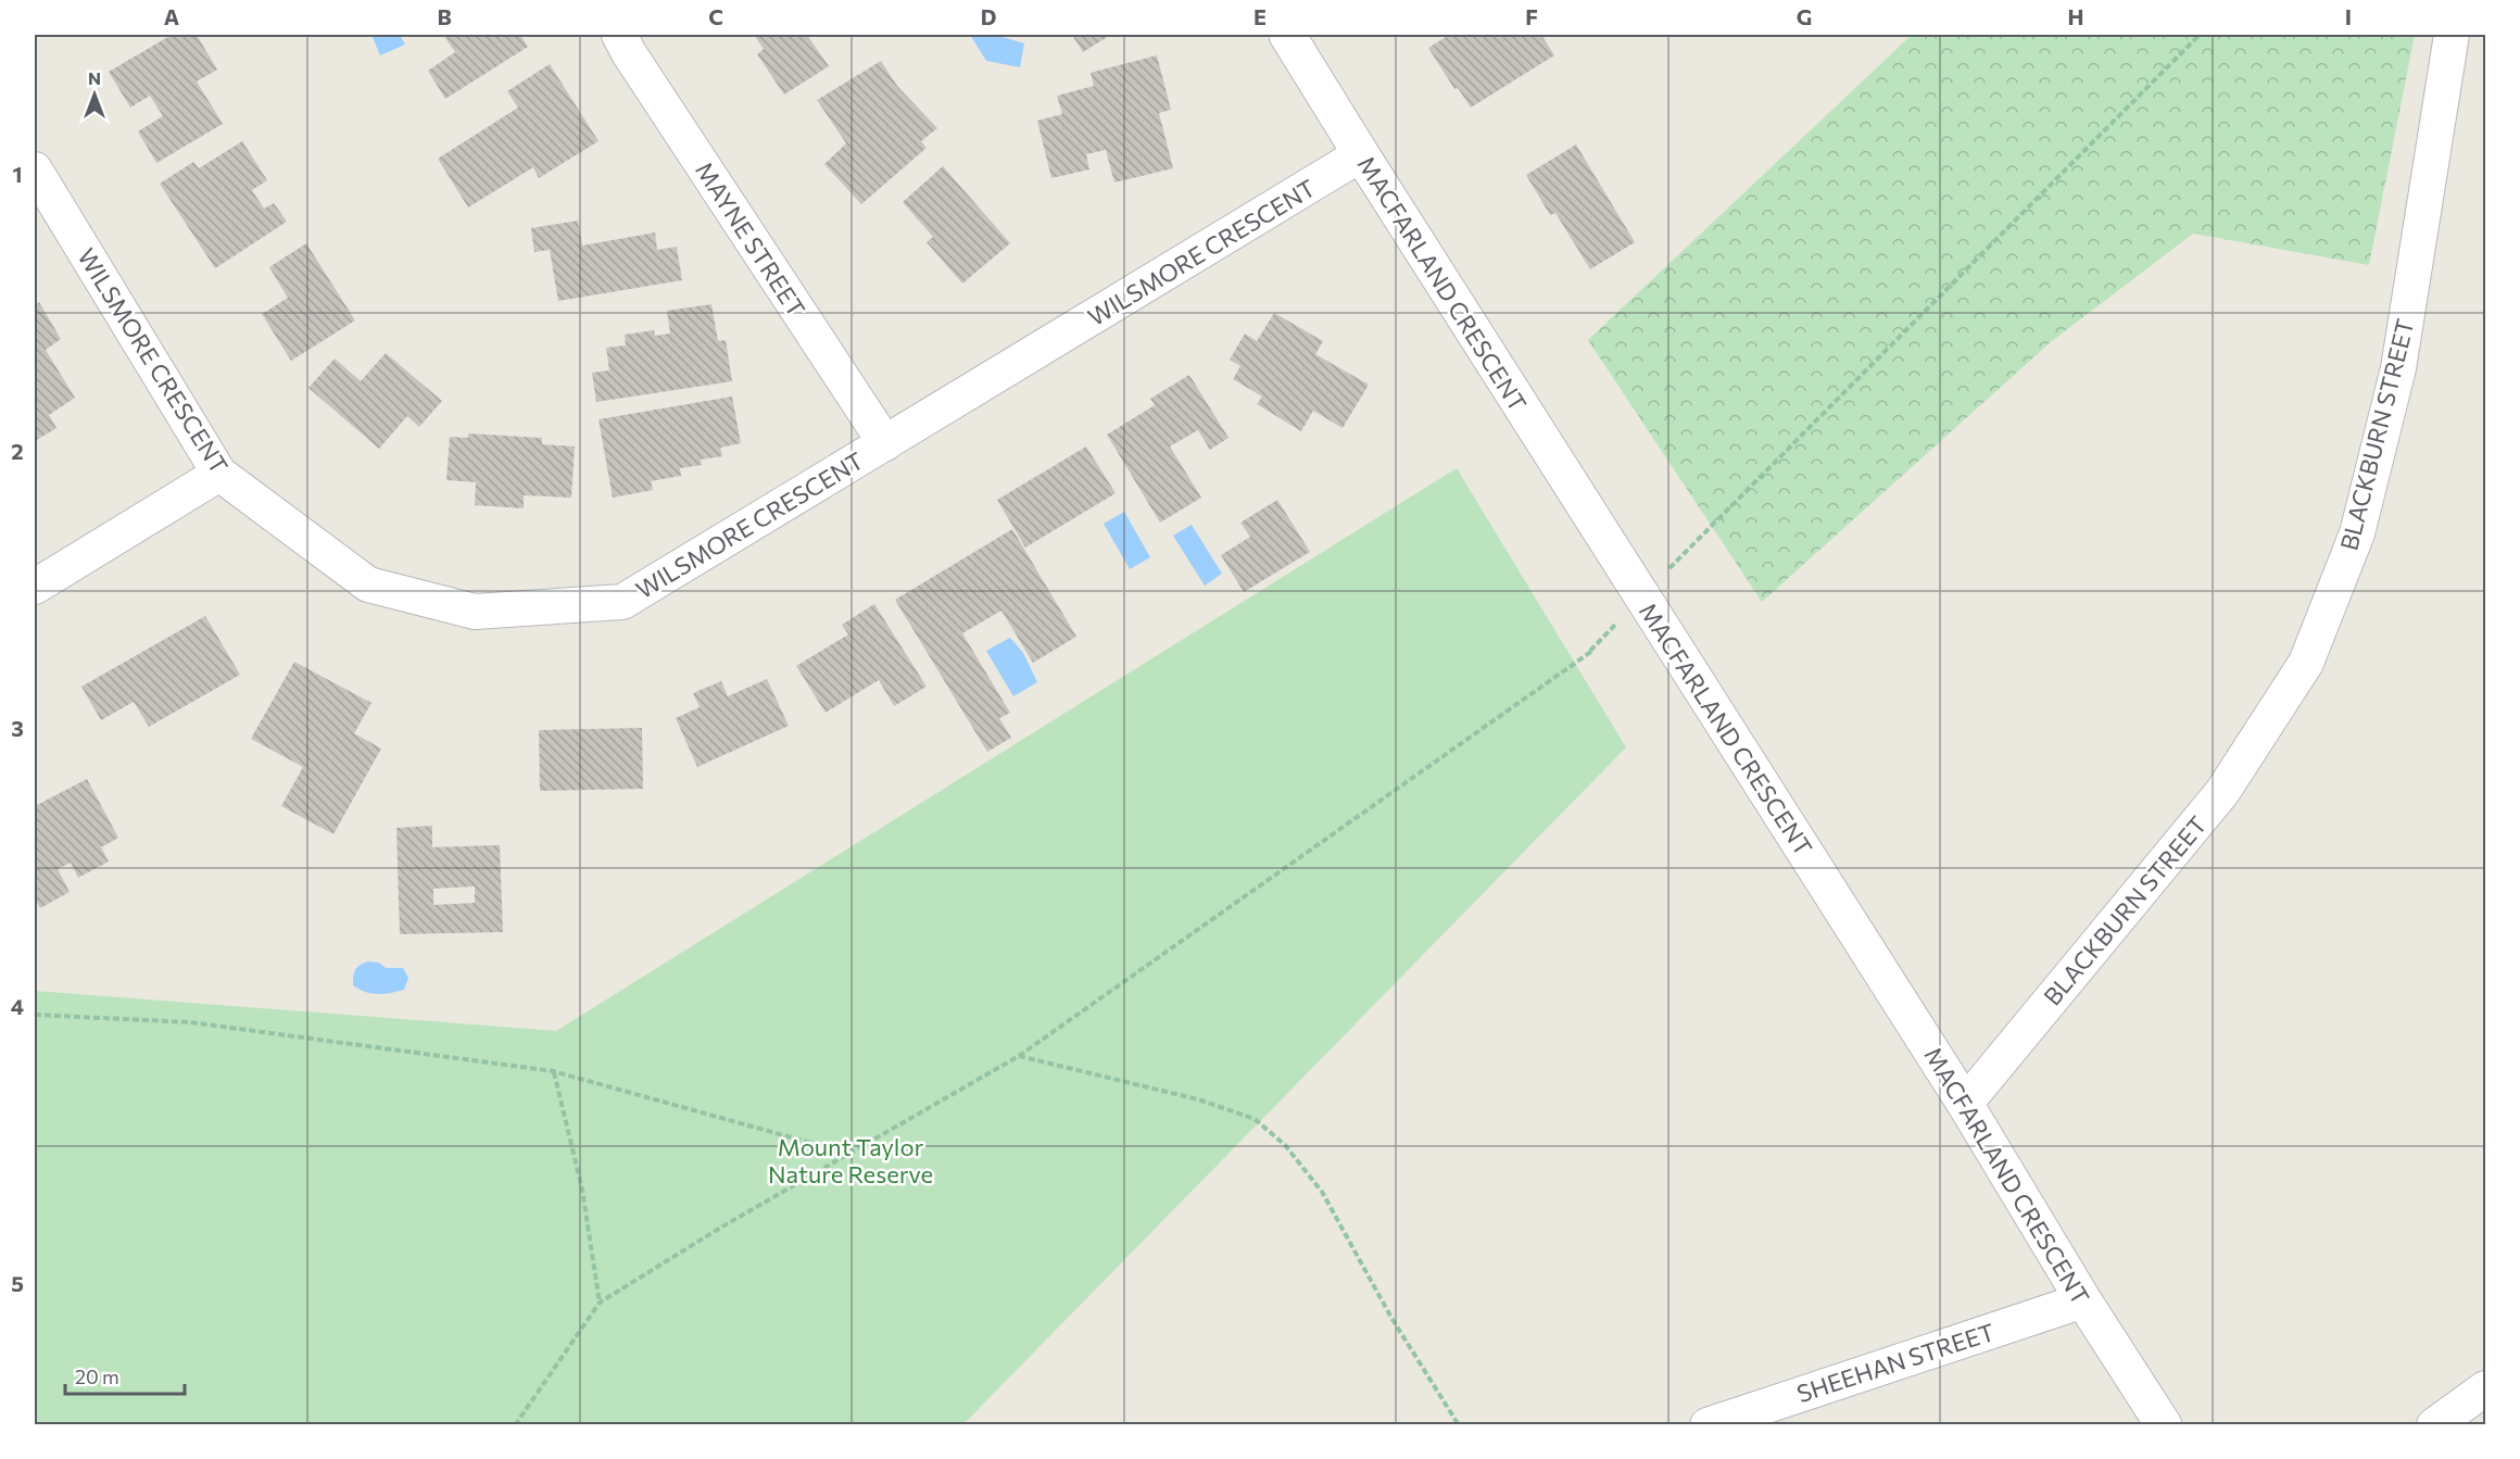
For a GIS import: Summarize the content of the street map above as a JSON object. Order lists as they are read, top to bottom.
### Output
{
  "streets": {
    "street": [
      "MAYNE STREET",
      "WILSMORE CRESCENT",
      "MACFARLAND CRESCENT",
      "BLACKBURN STREET",
      "SHEEHAN STREET"
    ]
  },
  "crossings": [
    ["MAYNE STREET", "WILSMORE CRESCENT"],
    ["WILSMORE CRESCENT", "MACFARLAND CRESCENT"],
    ["MACFARLAND CRESCENT", "BLACKBURN STREET"],
    ["MACFARLAND CRESCENT", "SHEEHAN STREET"]
  ],
  "parks": ["Mount Taylor Nature Reserve"],
  "scale_bar": "20 m",
  "north": "top",
  "grid": {
    "columns": [
      "A",
      "B",
      "C",
      "D",
      "E",
      "F",
      "G",
      "H",
      "I"
    ],
    "rows": [
      "1",
      "2",
      "3",
      "4",
      "5"
    ]
  }
}
